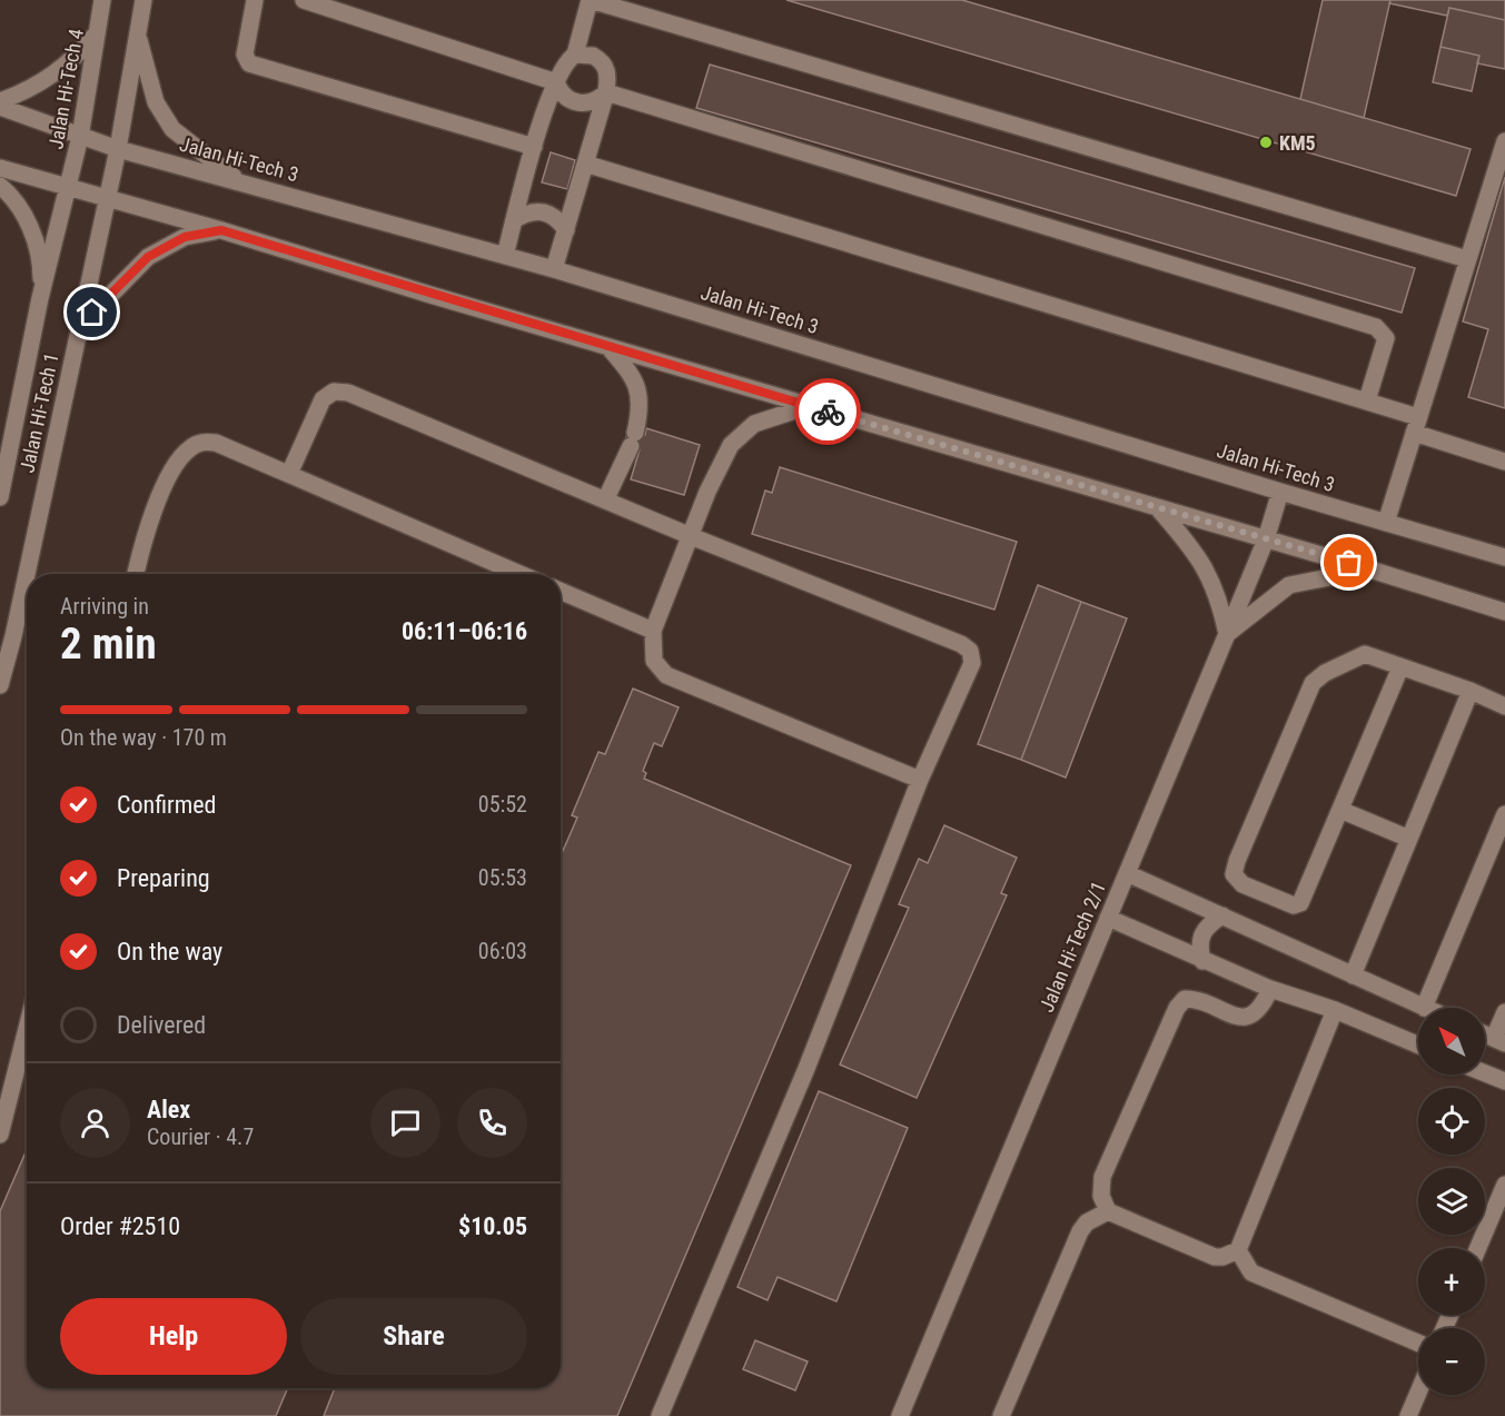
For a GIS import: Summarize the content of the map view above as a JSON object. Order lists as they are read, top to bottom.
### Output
{
  "streets": {
    "street": [
      "Jalan Hi-Tech 4",
      "Jalan Hi-Tech 3",
      "Jalan Hi-Tech 1",
      "Jalan Hi-Tech 2/1"
    ]
  },
  "crossings": [
    ["Jalan Hi-Tech 4", "Jalan Hi-Tech 3"],
    ["Jalan Hi-Tech 4", "Jalan Hi-Tech 1"],
    ["Jalan Hi-Tech 3", "Jalan Hi-Tech 1"],
    ["Jalan Hi-Tech 3", "Jalan Hi-Tech 2/1"]
  ],
  "places": ["KM5"],
  "north": "top left",
  "page": {
    "heading": ["2 min", "Arriving in", "06:11–06:16"],
    "panel": [
      "Alex",
      "Courier · 4.7",
      "Order #2510",
      "$10.05"
    ],
    "bar": "On the way · 170 m",
    "list": [
      ["Confirmed", "05:52"],
      ["Preparing", "05:53"],
      ["On the way", "06:03"],
      "Delivered"
    ],
    "map_buttons": ["+", "−"],
    "buttons": ["Help", "Share"]
  }
}
